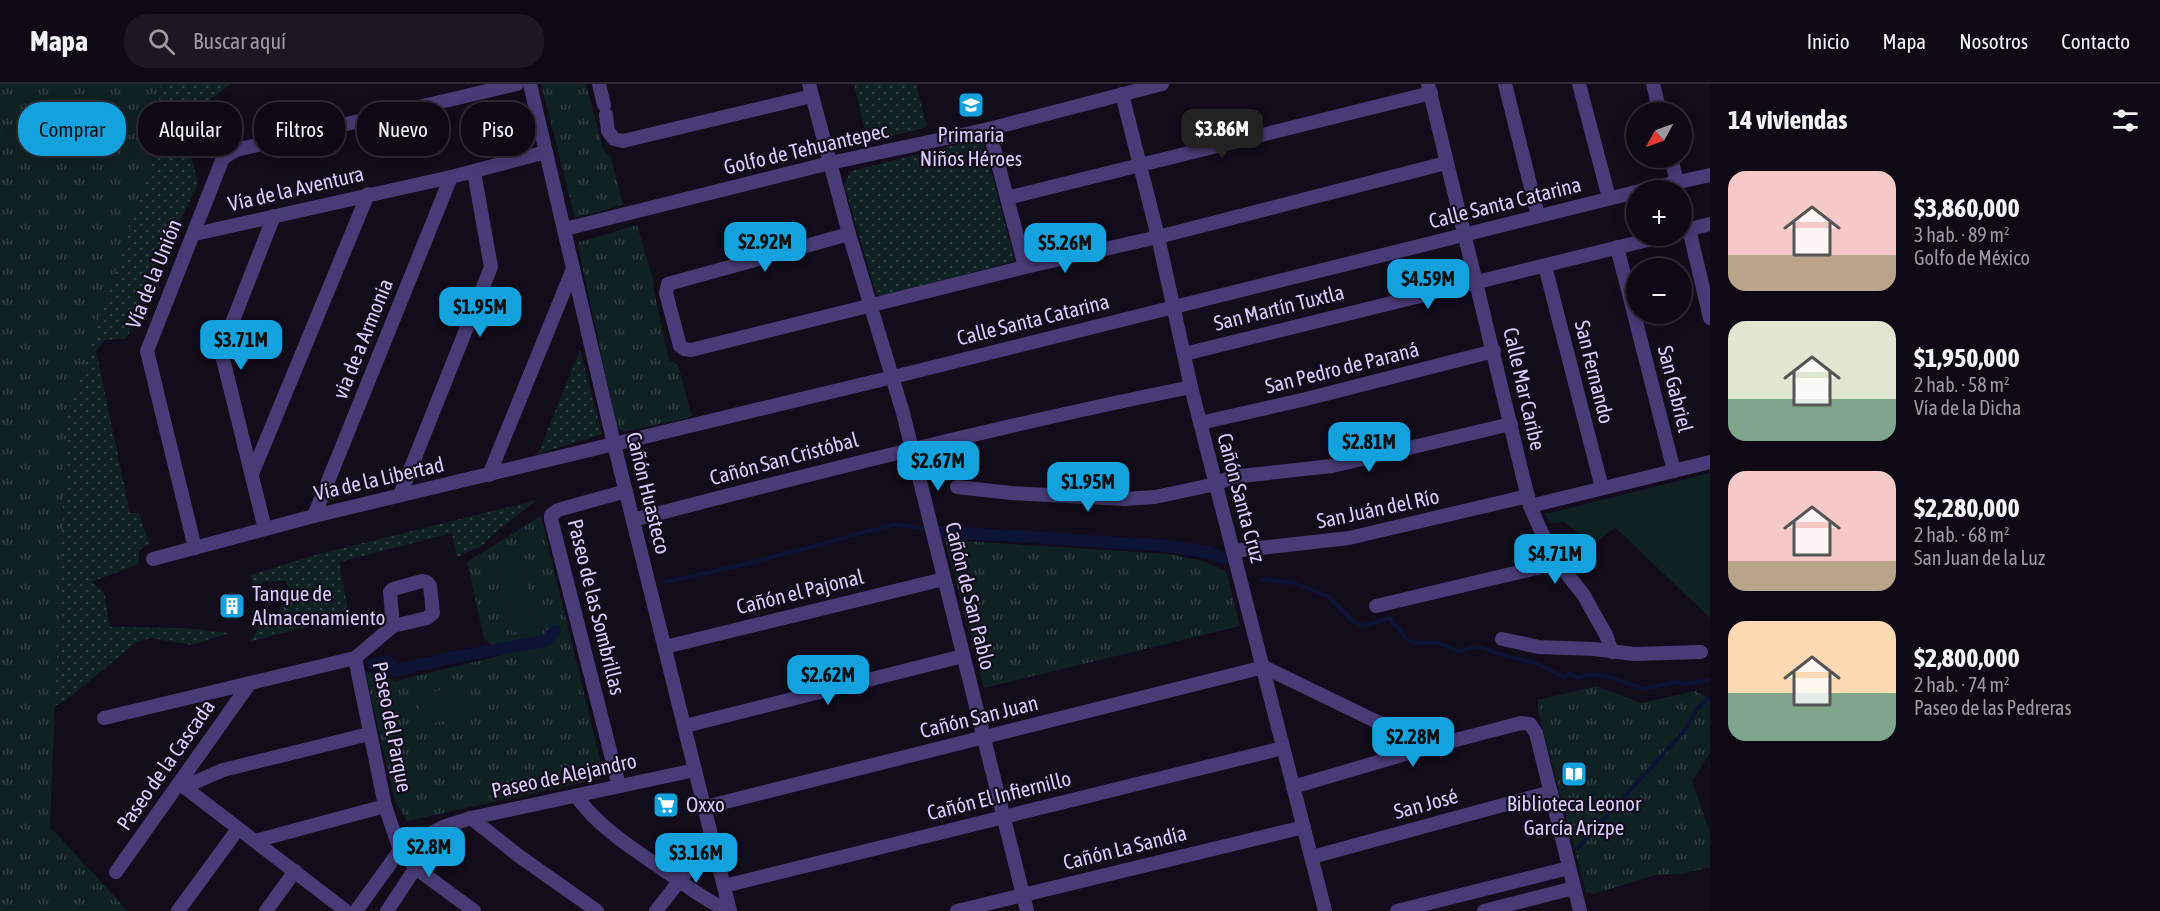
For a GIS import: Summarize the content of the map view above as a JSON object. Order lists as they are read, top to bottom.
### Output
{
  "streets": {
    "street": [
      "Golfo de Tehuantepec",
      "Vía de la Aventura",
      "Calle Santa Catarina",
      "Vía de la Unión",
      "San Martín Tuxtla",
      "via de a Armonia",
      "San Pedro de Paraná",
      "San Fernando",
      "Calle Mar Caribe",
      "San Gabriel",
      "Cañón San Cristóbal",
      "Vía de la Libertad",
      "Cañón Huasteco",
      "Cañón Santa Cruz",
      "San Juán del Río",
      "Cañón el Pajonal",
      "Cañón de San Pablo",
      "Paseo de las Sombrillas",
      "Cañón San Juan",
      "Paseo del Parque",
      "Paseo de la Cascada",
      "Paseo de Alejandro",
      "Cañón El Infiernillo",
      "San José",
      "Cañón La Sandía"
    ]
  },
  "crossings": [
    ["Golfo de Tehuantepec", "Cañón Huasteco"],
    ["Golfo de Tehuantepec", "Cañón Santa Cruz"],
    ["Golfo de Tehuantepec", "Cañón de San Pablo"],
    ["Vía de la Aventura", "Vía de la Unión"],
    ["Vía de la Aventura", "via de a Armonia"],
    ["Vía de la Aventura", "Cañón Huasteco"],
    ["Calle Santa Catarina", "Calle Mar Caribe"],
    ["Calle Santa Catarina", "Vía de la Libertad"],
    ["Calle Santa Catarina", "Cañón Huasteco"],
    ["Calle Santa Catarina", "Cañón Santa Cruz"],
    ["Calle Santa Catarina", "Cañón de San Pablo"],
    ["Vía de la Unión", "Vía de la Libertad"],
    ["San Martín Tuxtla", "San Fernando"],
    ["San Martín Tuxtla", "Calle Mar Caribe"],
    ["San Martín Tuxtla", "San Gabriel"],
    ["San Martín Tuxtla", "Cañón Santa Cruz"],
    ["via de a Armonia", "Vía de la Libertad"],
    ["San Pedro de Paraná", "Calle Mar Caribe"],
    ["San Pedro de Paraná", "Cañón Santa Cruz"],
    ["San Fernando", "San Juán del Río"],
    ["Calle Mar Caribe", "San Juán del Río"],
    ["San Gabriel", "San Juán del Río"],
    ["Cañón San Cristóbal", "Cañón Huasteco"],
    ["Cañón San Cristóbal", "Cañón Santa Cruz"],
    ["Cañón San Cristóbal", "Cañón de San Pablo"],
    ["Vía de la Libertad", "Cañón Huasteco"],
    ["Cañón Huasteco", "Cañón el Pajonal"],
    ["Cañón Huasteco", "Paseo de las Sombrillas"],
    ["Cañón Huasteco", "Cañón San Juan"],
    ["Cañón Huasteco", "Paseo de Alejandro"],
    ["Cañón Huasteco", "Cañón El Infiernillo"],
    ["Cañón Santa Cruz", "San Juán del Río"],
    ["Cañón Santa Cruz", "Cañón San Juan"],
    ["Cañón Santa Cruz", "Cañón El Infiernillo"],
    ["Cañón Santa Cruz", "San José"],
    ["Cañón Santa Cruz", "Cañón La Sandía"],
    ["Cañón el Pajonal", "Cañón de San Pablo"],
    ["Cañón de San Pablo", "Cañón San Juan"],
    ["Cañón de San Pablo", "Cañón El Infiernillo"],
    ["Cañón de San Pablo", "Cañón La Sandía"],
    ["Paseo de las Sombrillas", "Paseo de Alejandro"],
    ["Paseo del Parque", "Paseo de Alejandro"]
  ],
  "places": {
    "school or university": ["Primaria Niños Héroes"],
    "building": ["Tanque de Almacenamiento"],
    "library": ["Biblioteca Leonor García Arizpe"],
    "supermarket": ["Oxxo"]
  },
  "north": "bottom left",
  "page": {
    "header": "Mapa",
    "search": "Buscar aquí",
    "nav": [
      "Inicio",
      "Mapa",
      "Nosotros",
      "Contacto"
    ],
    "heading": "14 viviendas",
    "map_buttons": ["+", "−"],
    "chip": [
      "Comprar",
      "Alquilar",
      "Filtros",
      "Nuevo",
      "Piso"
    ],
    "price": [
      "$3.86M",
      "$2.92M",
      "$5.26M",
      "$4.59M",
      "$1.95M",
      "$3.71M",
      "$2.81M",
      "$2.67M",
      "$1.95M",
      "$4.71M",
      "$2.62M",
      "$2.28M",
      "$2.8M",
      "$3.16M"
    ],
    "list": [
      {
        "name": "$3,860,000",
        "note": "3 hab. · 89 m² · Golfo de México"
      },
      {
        "name": "$1,950,000",
        "note": "2 hab. · 58 m² · Vía de la Dicha"
      },
      {
        "name": "$2,280,000",
        "note": "2 hab. · 68 m² · San Juan de la Luz"
      },
      {
        "name": "$2,800,000",
        "note": "2 hab. · 74 m² · Paseo de las Pedreras"
      }
    ]
  }
}
